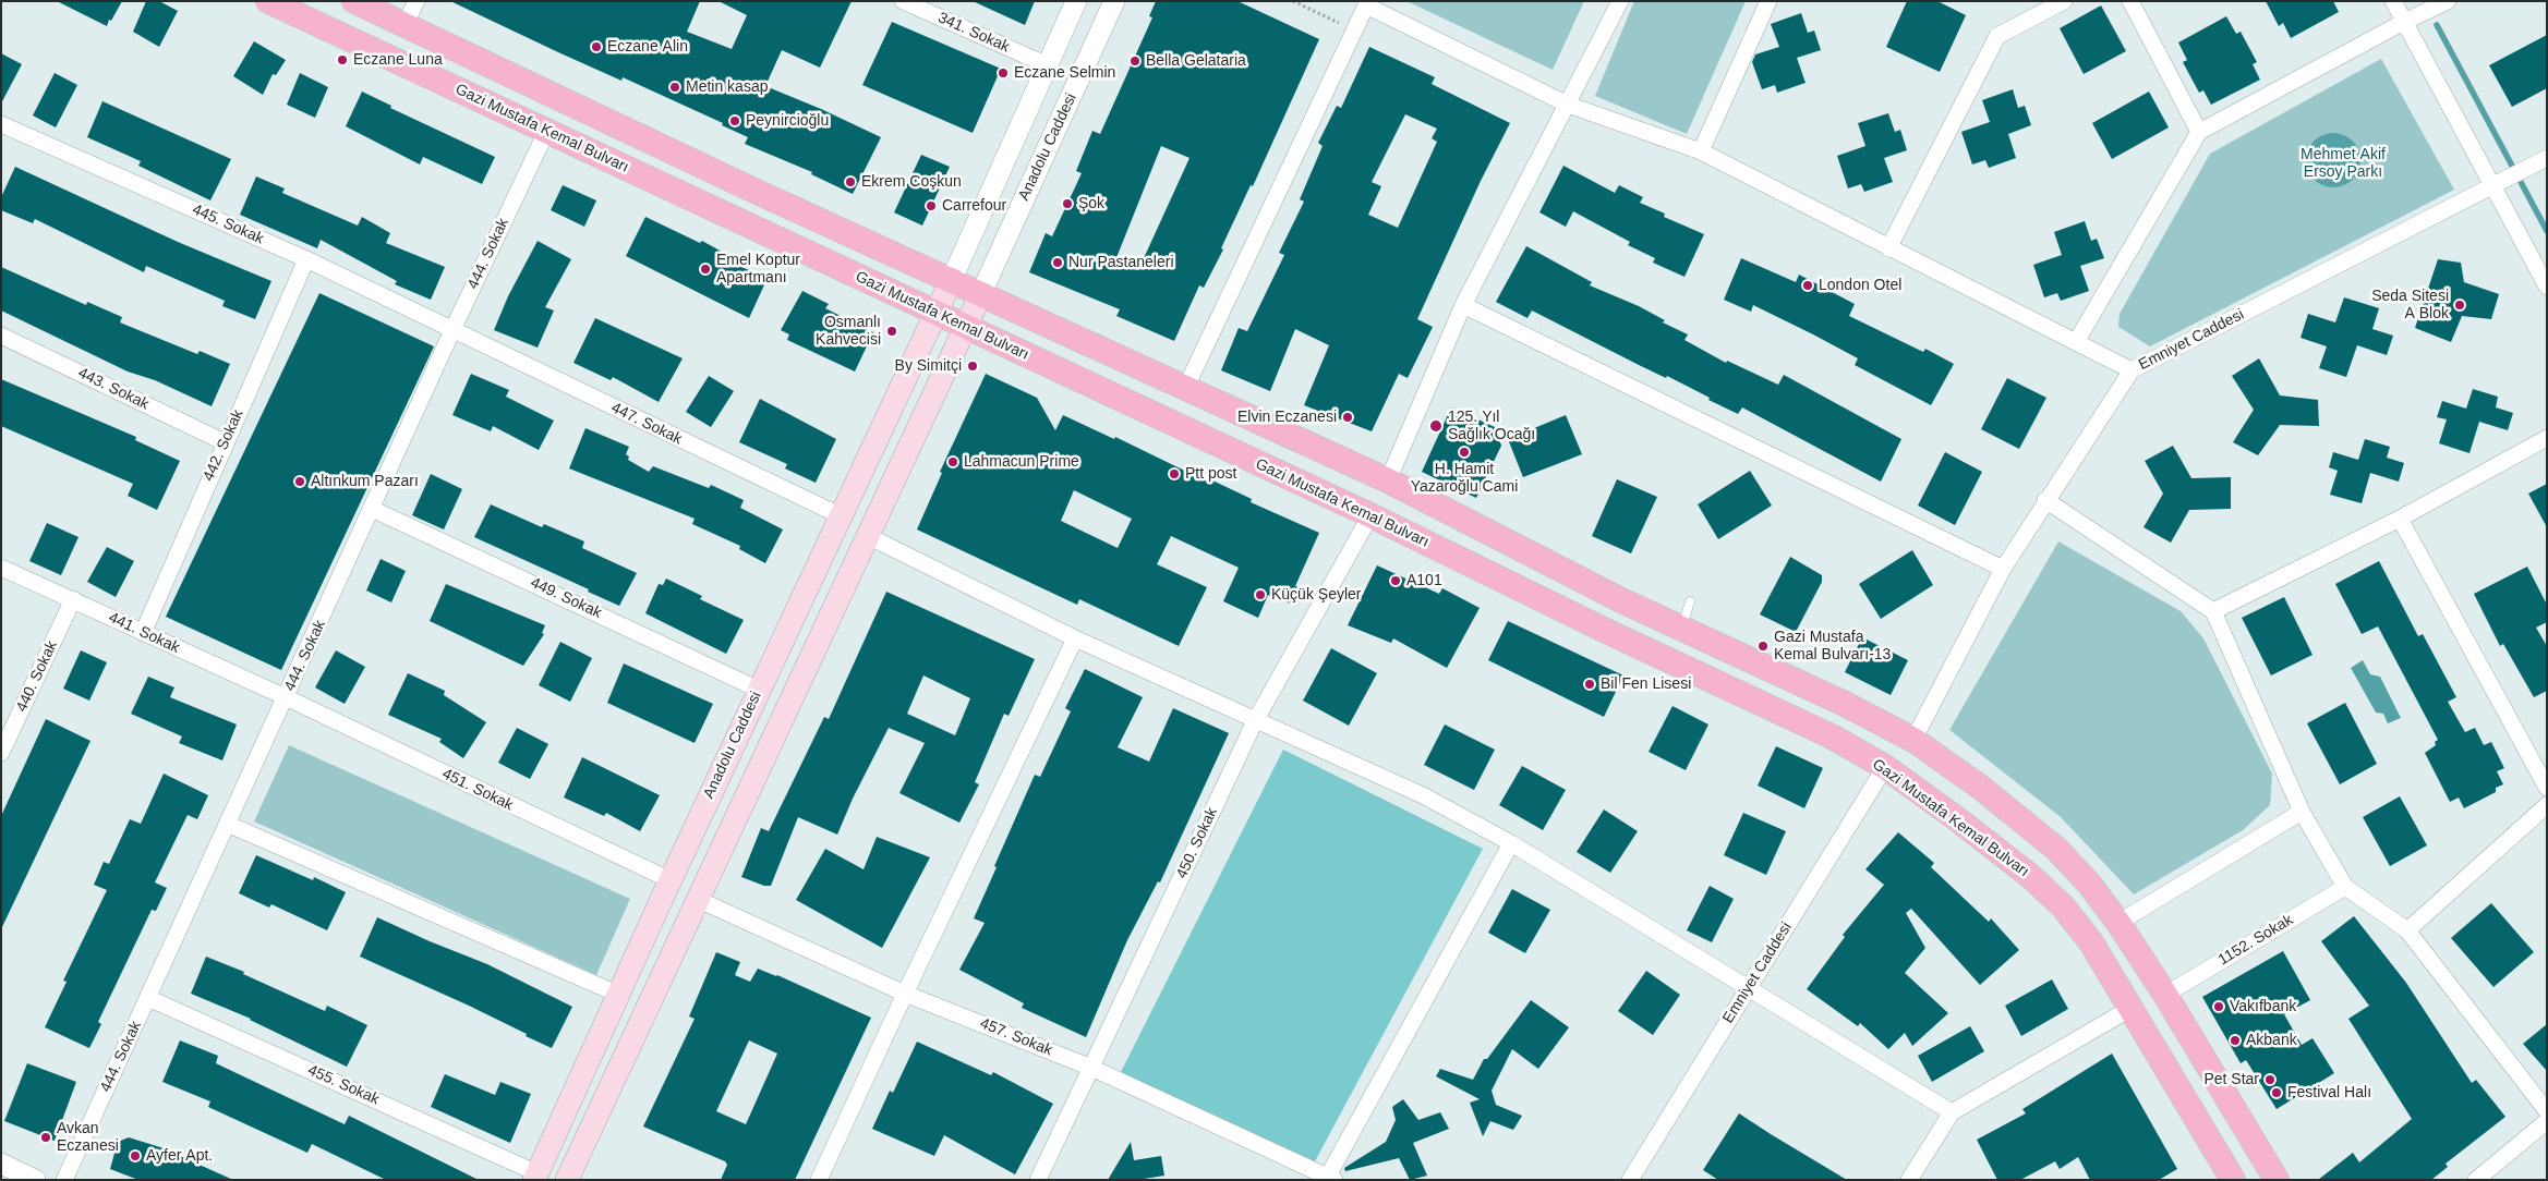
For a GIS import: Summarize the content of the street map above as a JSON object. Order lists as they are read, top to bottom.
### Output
{
  "streets": {
    "main road": ["Gazi Mustafa Kemal Bulvarı", "Anadolu Caddesi"],
    "street": [
      "341. Sokak",
      "445. Sokak",
      "444. Sokak",
      "Emniyet Caddesi",
      "443. Sokak",
      "447. Sokak",
      "442. Sokak",
      "449. Sokak",
      "441. Sokak",
      "440. Sokak",
      "451. Sokak",
      "450. Sokak",
      "1152. Sokak",
      "457. Sokak",
      "455. Sokak"
    ]
  },
  "crossings": [
    ["Gazi Mustafa Kemal Bulvarı", "Anadolu Caddesi"],
    ["Gazi Mustafa Kemal Bulvarı", "444. Sokak"],
    ["Gazi Mustafa Kemal Bulvarı", "Emniyet Caddesi"],
    ["Gazi Mustafa Kemal Bulvarı", "450. Sokak"],
    ["Anadolu Caddesi", "447. Sokak"],
    ["Anadolu Caddesi", "449. Sokak"],
    ["Anadolu Caddesi", "451. Sokak"],
    ["Anadolu Caddesi", "455. Sokak"],
    ["445. Sokak", "444. Sokak"],
    ["445. Sokak", "447. Sokak"],
    ["445. Sokak", "442. Sokak"],
    ["444. Sokak", "447. Sokak"],
    ["444. Sokak", "449. Sokak"],
    ["444. Sokak", "441. Sokak"],
    ["444. Sokak", "451. Sokak"],
    ["444. Sokak", "455. Sokak"],
    ["443. Sokak", "442. Sokak"],
    ["442. Sokak", "441. Sokak"],
    ["441. Sokak", "440. Sokak"],
    ["441. Sokak", "451. Sokak"],
    ["450. Sokak", "457. Sokak"]
  ],
  "parks": ["Mehmet Akif Ersoy Parkı"],
  "places": [
    "Eczane Alin",
    "Eczane Luna",
    "Bella Gelataria",
    "Eczane Selmin",
    "Metin kasap",
    "Peynircioğlu",
    "Ekrem Coşkun",
    "Şok",
    "Carrefour",
    "Nur Pastaneleri",
    "Emel Koptur Apartmanı",
    "London Otel",
    "Seda Sitesi A Blok",
    "Osmanlı Kahvecisi",
    "By Simitçi",
    "Elvin Eczanesi",
    "125. Yıl Sağlık Ocağı",
    "H. Hamit Yazaroğlu Cami",
    "Lahmacun Prime",
    "Ptt post",
    "Altınkum Pazarı",
    "A101",
    "Küçük Şeyler",
    "Gazi Mustafa Kemal Bulvarı-13",
    "Bil Fen Lisesi",
    "Vakıfbank",
    "Akbank",
    "Pet Star",
    "Festival Halı",
    "Avkan Eczanesi",
    "Ayfer Apt."
  ]
}
